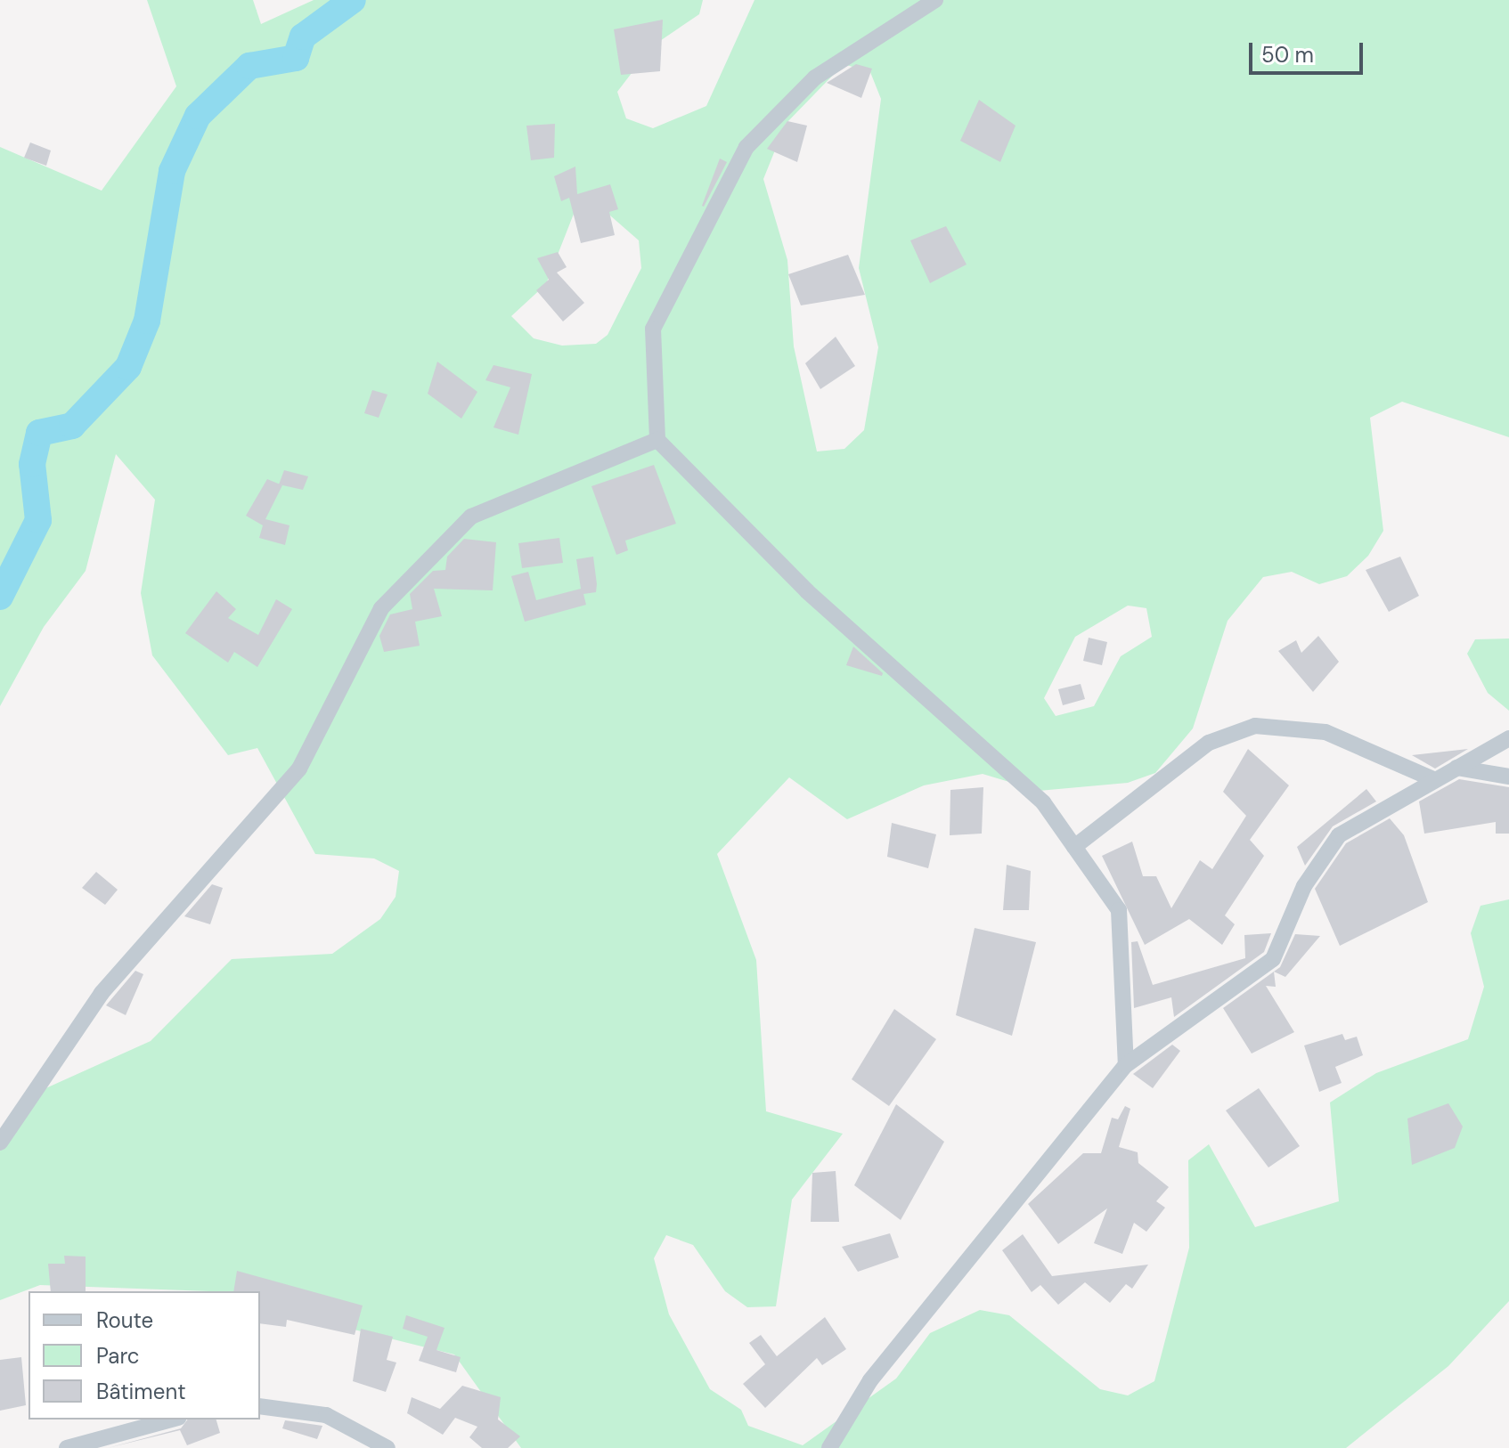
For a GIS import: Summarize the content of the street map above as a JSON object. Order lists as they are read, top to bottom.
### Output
{
  "legend": ["Route", "Parc", "Bâtiment"],
  "scale_bar": "50 m"
}
